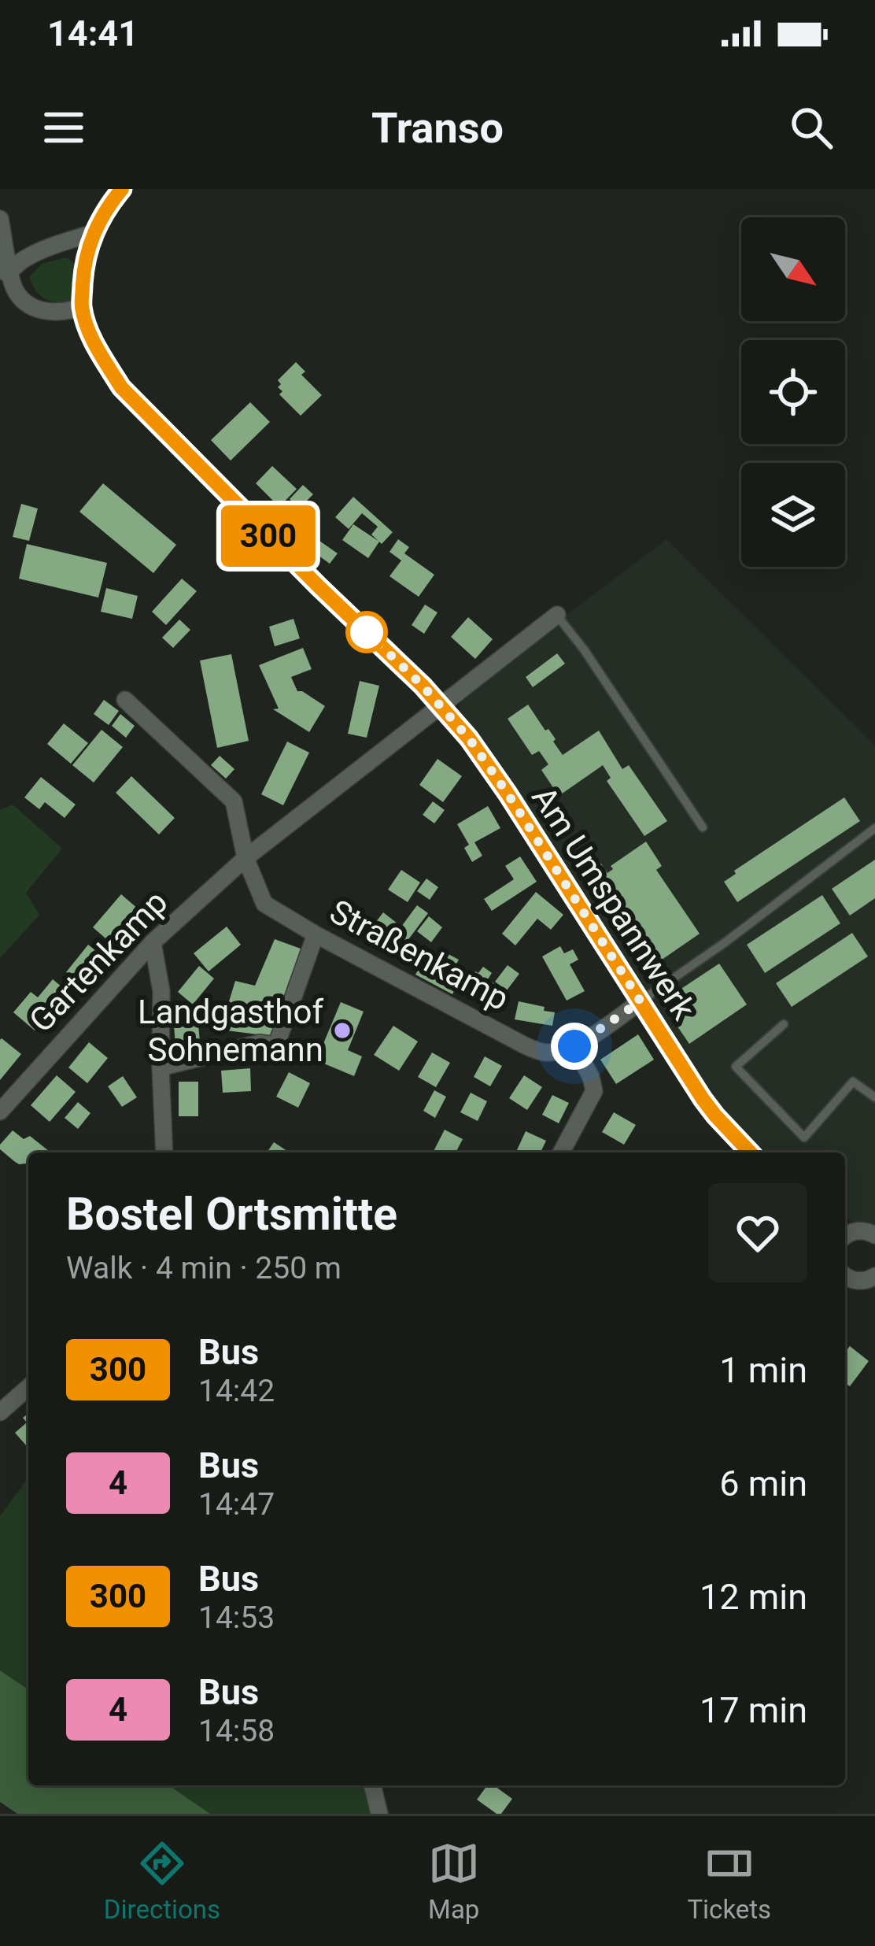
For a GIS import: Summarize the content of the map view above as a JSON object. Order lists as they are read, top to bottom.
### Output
{
  "streets": {
    "street": ["Am Umspannwerk", "Straßenkamp", "Gartenkamp"]
  },
  "crossings": [
    ["Am Umspannwerk", "Gartenkamp"],
    ["Straßenkamp", "Gartenkamp"]
  ],
  "places": ["Landgasthof Sohnemann"],
  "lines": ["bus line 300"],
  "north": "bottom right",
  "page": {
    "status": "14:41",
    "header": "Transo",
    "on_map": "300",
    "heading": ["Bostel Ortsmitte", "Walk · 4 min · 250 m"],
    "list": [
      {
        "mark": "300",
        "name": "Bus",
        "note": "14:42",
        "value": "1 min"
      },
      {
        "mark": "4",
        "name": "Bus",
        "note": "14:47",
        "value": "6 min"
      },
      {
        "mark": "300",
        "name": "Bus",
        "note": "14:53",
        "value": "12 min"
      },
      {
        "mark": "4",
        "name": "Bus",
        "note": "14:58",
        "value": "17 min"
      }
    ],
    "tabs": ["Directions", "Map", "Tickets"]
  }
}
